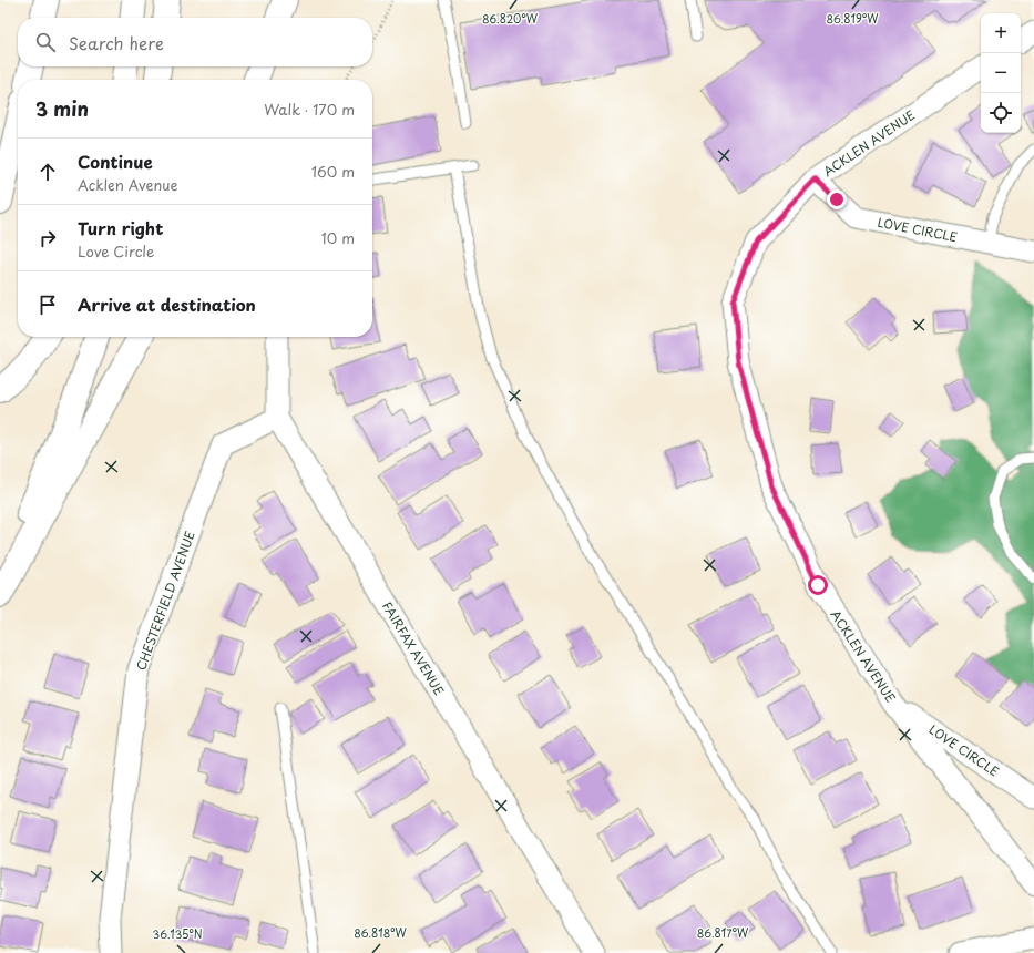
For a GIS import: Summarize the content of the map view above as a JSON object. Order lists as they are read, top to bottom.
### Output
{
  "streets": {
    "street": [
      "ACKLEN AVENUE",
      "LOVE CIRCLE",
      "CHESTERFIELD AVENUE",
      "FAIRFAX AVENUE"
    ]
  },
  "crossings": [
    ["ACKLEN AVENUE", "LOVE CIRCLE"],
    ["CHESTERFIELD AVENUE", "FAIRFAX AVENUE"]
  ],
  "page": {
    "map_buttons": ["+", "−"],
    "search": "Search here",
    "heading": ["3 min", "Walk · 170 m"],
    "list": [
      ["Continue", "Acklen Avenue", "160 m"],
      ["Turn right", "Love Circle", "10 m"],
      "Arrive at destination"
    ]
  },
  "coordinates": [
    "86.820°W",
    "86.819°W",
    "86.818°W",
    "86.817°W",
    "36.135°N"
  ]
}
